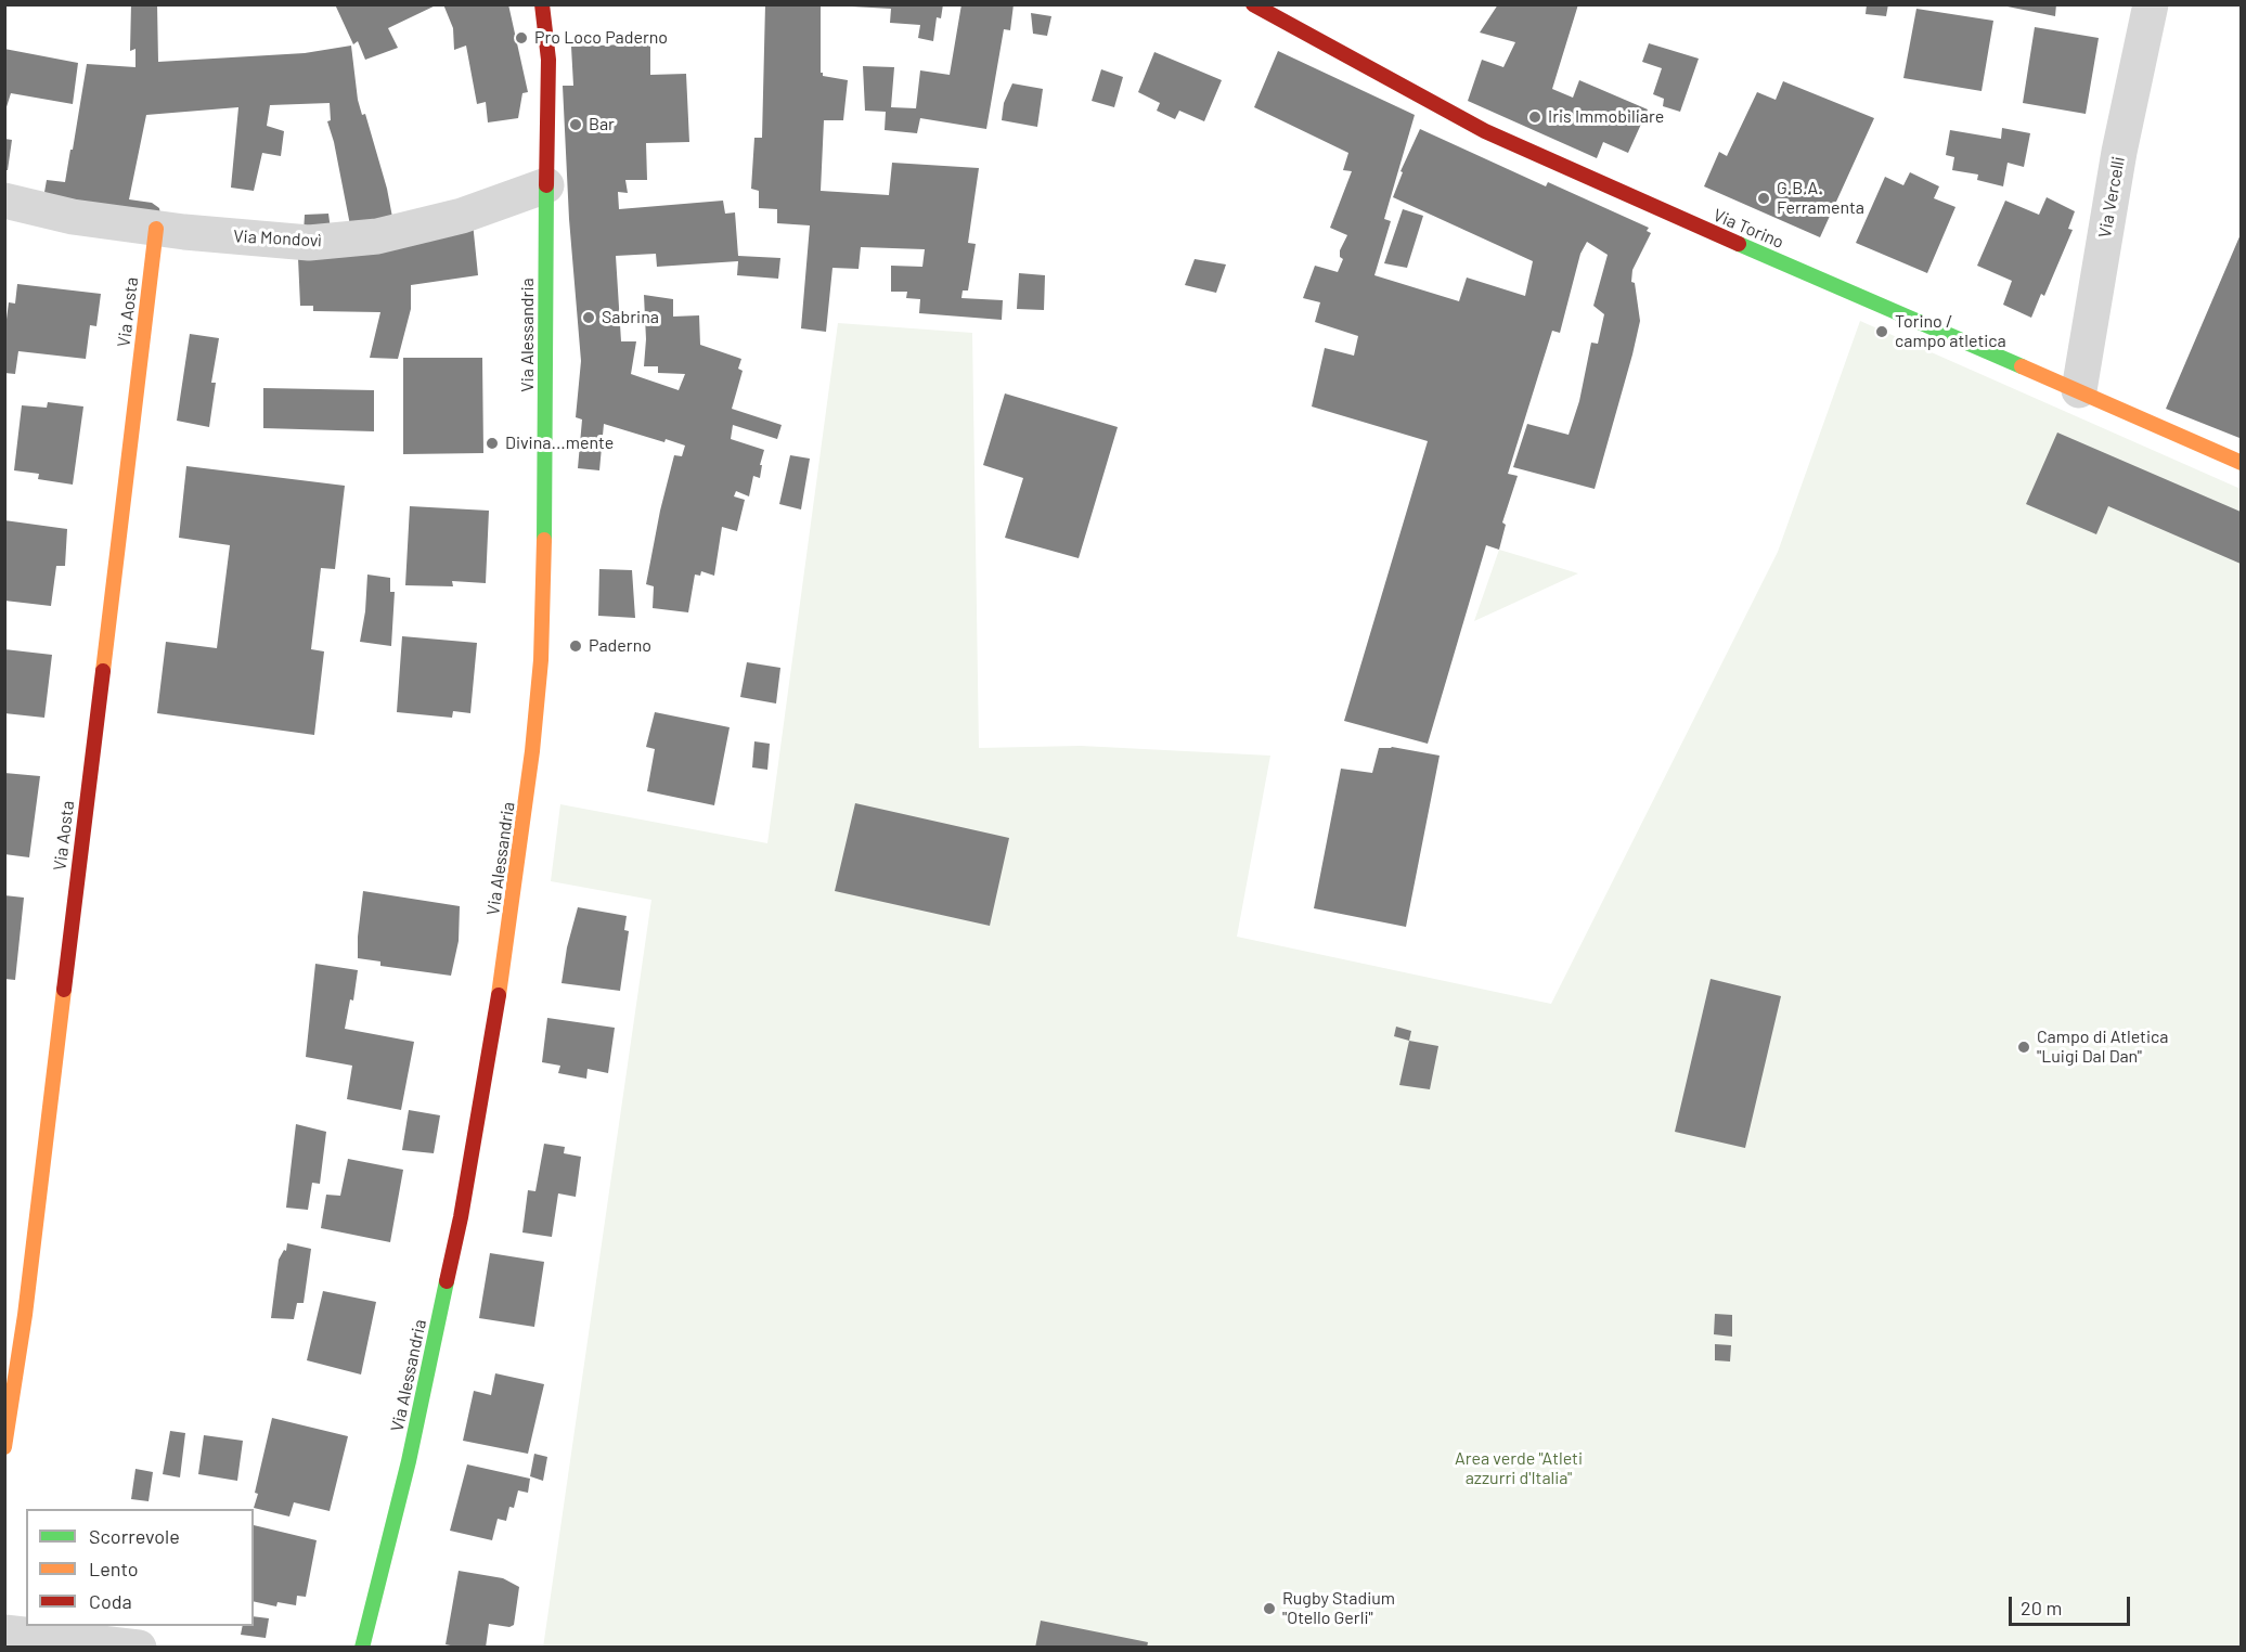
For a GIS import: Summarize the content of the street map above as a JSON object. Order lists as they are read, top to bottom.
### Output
{
  "streets": {
    "street": [
      "Via Vercelli",
      "Via Torino",
      "Via Mondovì",
      "Via Aosta",
      "Via Alessandria"
    ]
  },
  "crossings": [
    ["Via Vercelli", "Via Torino"],
    ["Via Mondovì", "Via Aosta"],
    ["Via Mondovì", "Via Alessandria"]
  ],
  "parks": ["Area verde \"Atleti azzurri d'Italia\""],
  "places": [
    "Pro Loco Paderno",
    "Iris Immobiliare",
    "Bar",
    "G.B.A. Ferramenta",
    "Sabrina",
    "Torino / campo atletica",
    "Divina...mente",
    "Paderno",
    "Campo di Atletica \"Luigi Dal Dan\"",
    "Rugby Stadium \"Otello Gerli\""
  ],
  "legend": ["Scorrevole", "Lento", "Coda"],
  "scale_bar": "20 m"
}
